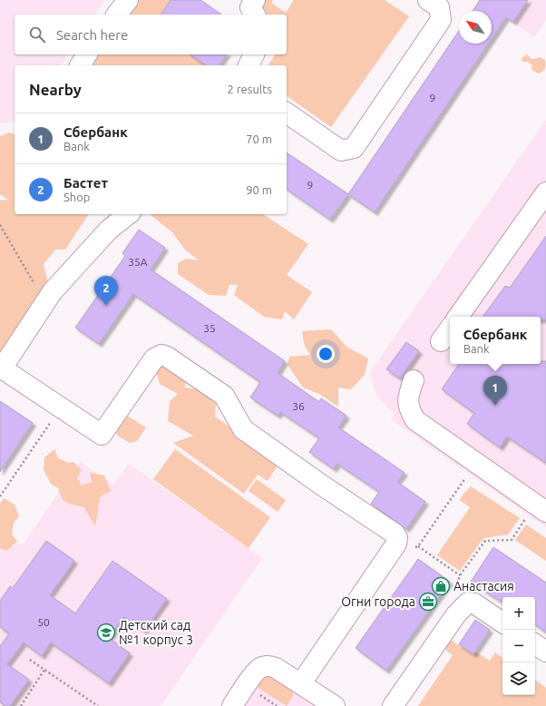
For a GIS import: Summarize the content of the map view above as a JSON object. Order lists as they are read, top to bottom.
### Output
{
  "places": {
    "shop": ["Анастасия"],
    "office": ["Огни города"],
    "school or university": ["Детский сад №1 корпус 3"]
  },
  "house_numbers": [
    "9",
    "9",
    "35А",
    "35",
    "36",
    "50"
  ],
  "north": "top left",
  "page": {
    "search": "Search here",
    "heading": ["Nearby", "2 results"],
    "list": [
      {
        "mark": "1",
        "name": "Сбербанк",
        "note": "Bank",
        "value": "70 m"
      },
      {
        "mark": "2",
        "name": "Бастет",
        "note": "Shop",
        "value": "90 m"
      }
    ],
    "pins": ["2", "1"],
    "popup": ["Сбербанк", "Bank"],
    "map_buttons": ["+", "−"]
  }
}
